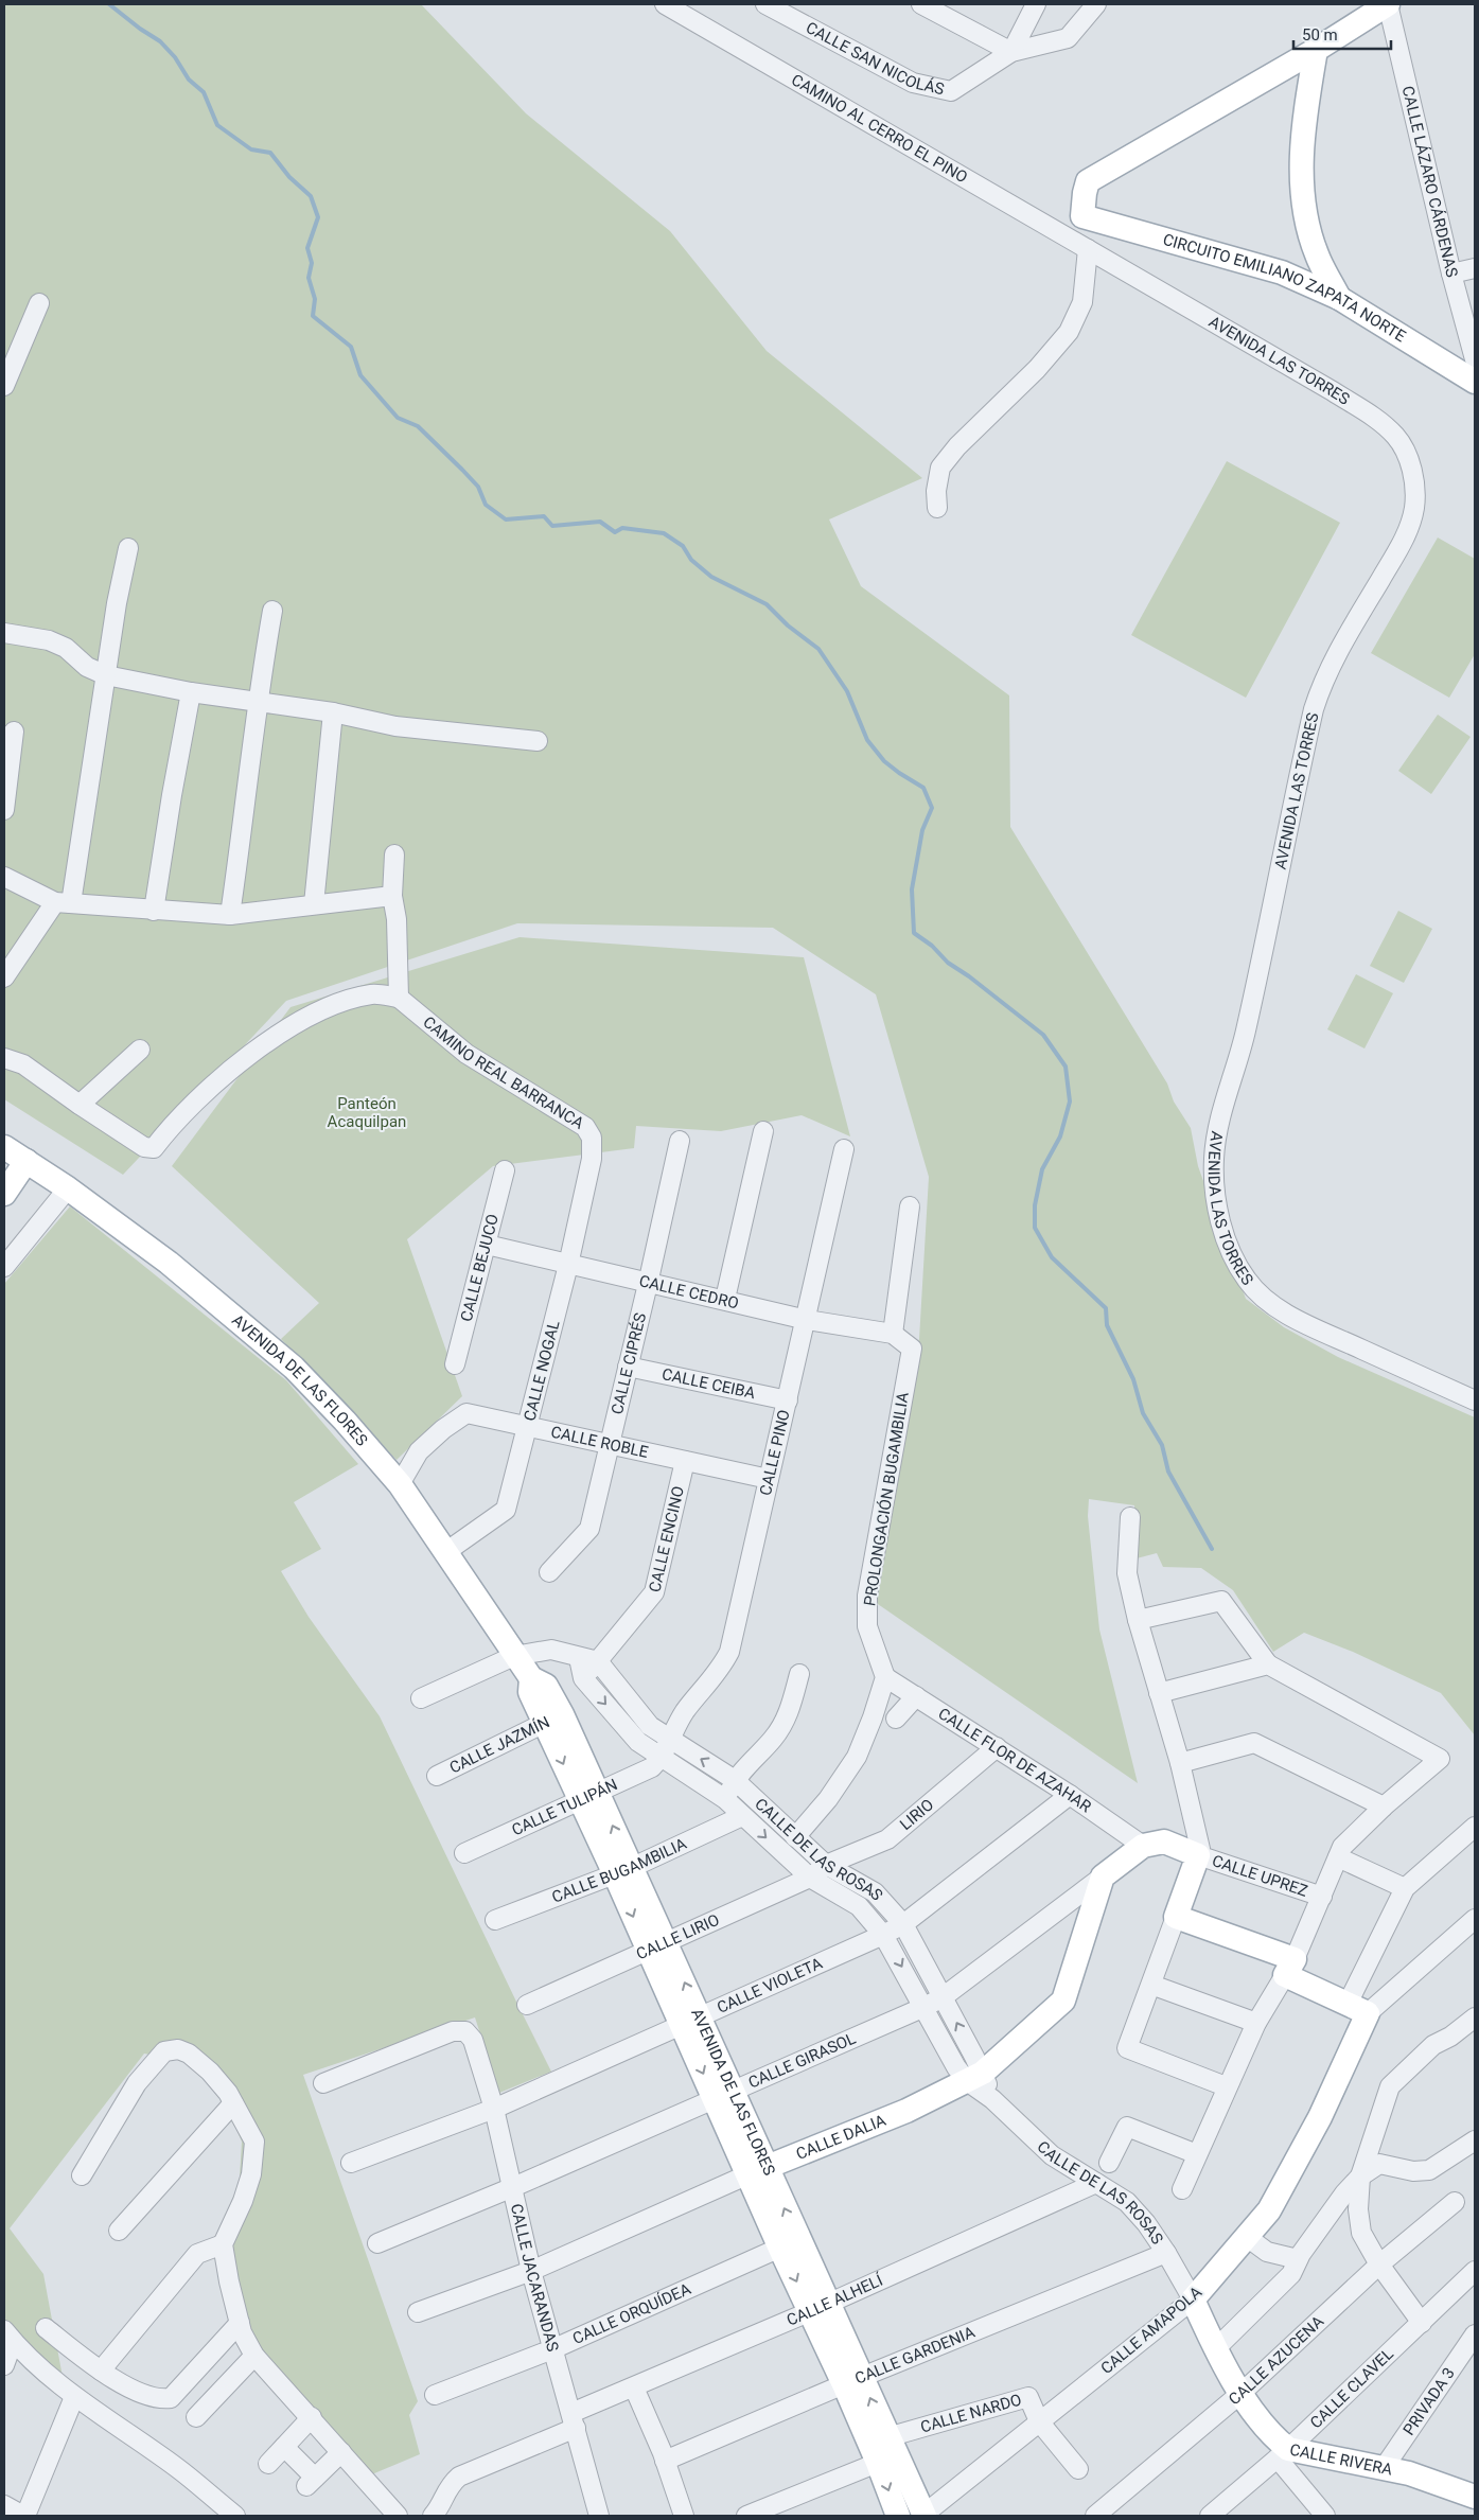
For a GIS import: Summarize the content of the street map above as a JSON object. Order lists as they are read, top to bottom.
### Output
{
  "streets": {
    "main road": [
      "CIRCUITO EMILIANO ZAPATA NORTE",
      "AVENIDA DE LAS FLORES",
      "CALLE GIRASOL",
      "CALLE DALIA",
      "CALLE AMAPOLA",
      "CALLE RIVERA"
    ],
    "street": [
      "CALLE SAN NICOLÁS",
      "CAMINO AL CERRO EL PINO",
      "CALLE LÁZARO CÁRDENAS",
      "AVENIDA LAS TORRES",
      "CAMINO REAL BARRANCA",
      "CALLE BEJUCO",
      "CALLE CEDRO",
      "CALLE CIPRÉS",
      "CALLE NOGAL",
      "CALLE CEIBA",
      "CALLE ROBLE",
      "CALLE PINO",
      "PROLONGACIÓN BUGAMBILIA",
      "CALLE ENCINO",
      "CALLE JAZMÍN",
      "CALLE FLOR DE AZAHAR",
      "CALLE TULIPÁN",
      "LIRIO",
      "CALLE DE LAS ROSAS",
      "CALLE BUGAMBILIA",
      "CALLE UPREZ",
      "CALLE LIRIO",
      "CALLE VIOLETA",
      "CALLE JACARANDAS",
      "CALLE ALHELÍ",
      "CALLE ORQUÍDEA",
      "CALLE GARDENIA",
      "CALLE AZUCENA",
      "CALLE CLAVEL",
      "PRIVADA 3",
      "CALLE NARDO"
    ]
  },
  "crossings": [
    ["CAMINO AL CERRO EL PINO", "AVENIDA LAS TORRES"],
    ["CAMINO REAL BARRANCA", "CALLE NOGAL"],
    ["CALLE BEJUCO", "CALLE CEDRO"],
    ["CALLE CEDRO", "CALLE CIPRÉS"],
    ["CALLE CEDRO", "CALLE NOGAL"],
    ["CALLE CEDRO", "CALLE PINO"],
    ["CALLE CEDRO", "PROLONGACIÓN BUGAMBILIA"],
    ["CALLE CIPRÉS", "CALLE CEIBA"],
    ["CALLE CIPRÉS", "CALLE ROBLE"],
    ["CALLE NOGAL", "AVENIDA DE LAS FLORES"],
    ["CALLE NOGAL", "CALLE ROBLE"],
    ["AVENIDA DE LAS FLORES", "CALLE ROBLE"],
    ["AVENIDA DE LAS FLORES", "CALLE JAZMÍN"],
    ["AVENIDA DE LAS FLORES", "CALLE TULIPÁN"],
    ["AVENIDA DE LAS FLORES", "CALLE BUGAMBILIA"],
    ["AVENIDA DE LAS FLORES", "CALLE LIRIO"],
    ["AVENIDA DE LAS FLORES", "CALLE VIOLETA"],
    ["AVENIDA DE LAS FLORES", "CALLE GIRASOL"],
    ["AVENIDA DE LAS FLORES", "CALLE DALIA"],
    ["AVENIDA DE LAS FLORES", "CALLE ALHELÍ"],
    ["AVENIDA DE LAS FLORES", "CALLE ORQUÍDEA"],
    ["AVENIDA DE LAS FLORES", "CALLE AMAPOLA"],
    ["AVENIDA DE LAS FLORES", "CALLE GARDENIA"],
    ["AVENIDA DE LAS FLORES", "CALLE NARDO"],
    ["CALLE CEIBA", "CALLE PINO"],
    ["CALLE ROBLE", "CALLE PINO"],
    ["CALLE ROBLE", "CALLE ENCINO"],
    ["CALLE PINO", "CALLE TULIPÁN"],
    ["CALLE PINO", "CALLE DE LAS ROSAS"],
    ["PROLONGACIÓN BUGAMBILIA", "CALLE FLOR DE AZAHAR"],
    ["CALLE ENCINO", "CALLE DE LAS ROSAS"],
    ["CALLE FLOR DE AZAHAR", "LIRIO"],
    ["CALLE FLOR DE AZAHAR", "CALLE VIOLETA"],
    ["CALLE FLOR DE AZAHAR", "CALLE GIRASOL"],
    ["CALLE TULIPÁN", "CALLE DE LAS ROSAS"],
    ["LIRIO", "CALLE DE LAS ROSAS"],
    ["LIRIO", "CALLE LIRIO"],
    ["CALLE DE LAS ROSAS", "CALLE BUGAMBILIA"],
    ["CALLE DE LAS ROSAS", "CALLE LIRIO"],
    ["CALLE DE LAS ROSAS", "CALLE VIOLETA"],
    ["CALLE DE LAS ROSAS", "CALLE GIRASOL"],
    ["CALLE DE LAS ROSAS", "CALLE DALIA"],
    ["CALLE DE LAS ROSAS", "CALLE ALHELÍ"],
    ["CALLE DE LAS ROSAS", "CALLE AMAPOLA"],
    ["CALLE DE LAS ROSAS", "CALLE GARDENIA"],
    ["CALLE DE LAS ROSAS", "CALLE RIVERA"],
    ["CALLE VIOLETA", "CALLE JACARANDAS"],
    ["CALLE GIRASOL", "CALLE DALIA"],
    ["CALLE GIRASOL", "CALLE JACARANDAS"],
    ["CALLE DALIA", "CALLE JACARANDAS"],
    ["CALLE JACARANDAS", "CALLE ALHELÍ"],
    ["CALLE JACARANDAS", "CALLE ORQUÍDEA"],
    ["CALLE AMAPOLA", "CALLE NARDO"],
    ["CALLE AMAPOLA", "CALLE RIVERA"],
    ["CALLE AZUCENA", "CALLE RIVERA"],
    ["CALLE CLAVEL", "CALLE RIVERA"],
    ["PRIVADA 3", "CALLE RIVERA"]
  ],
  "parks": ["Panteón Acaquilpan"],
  "scale_bar": "50 m"
}
